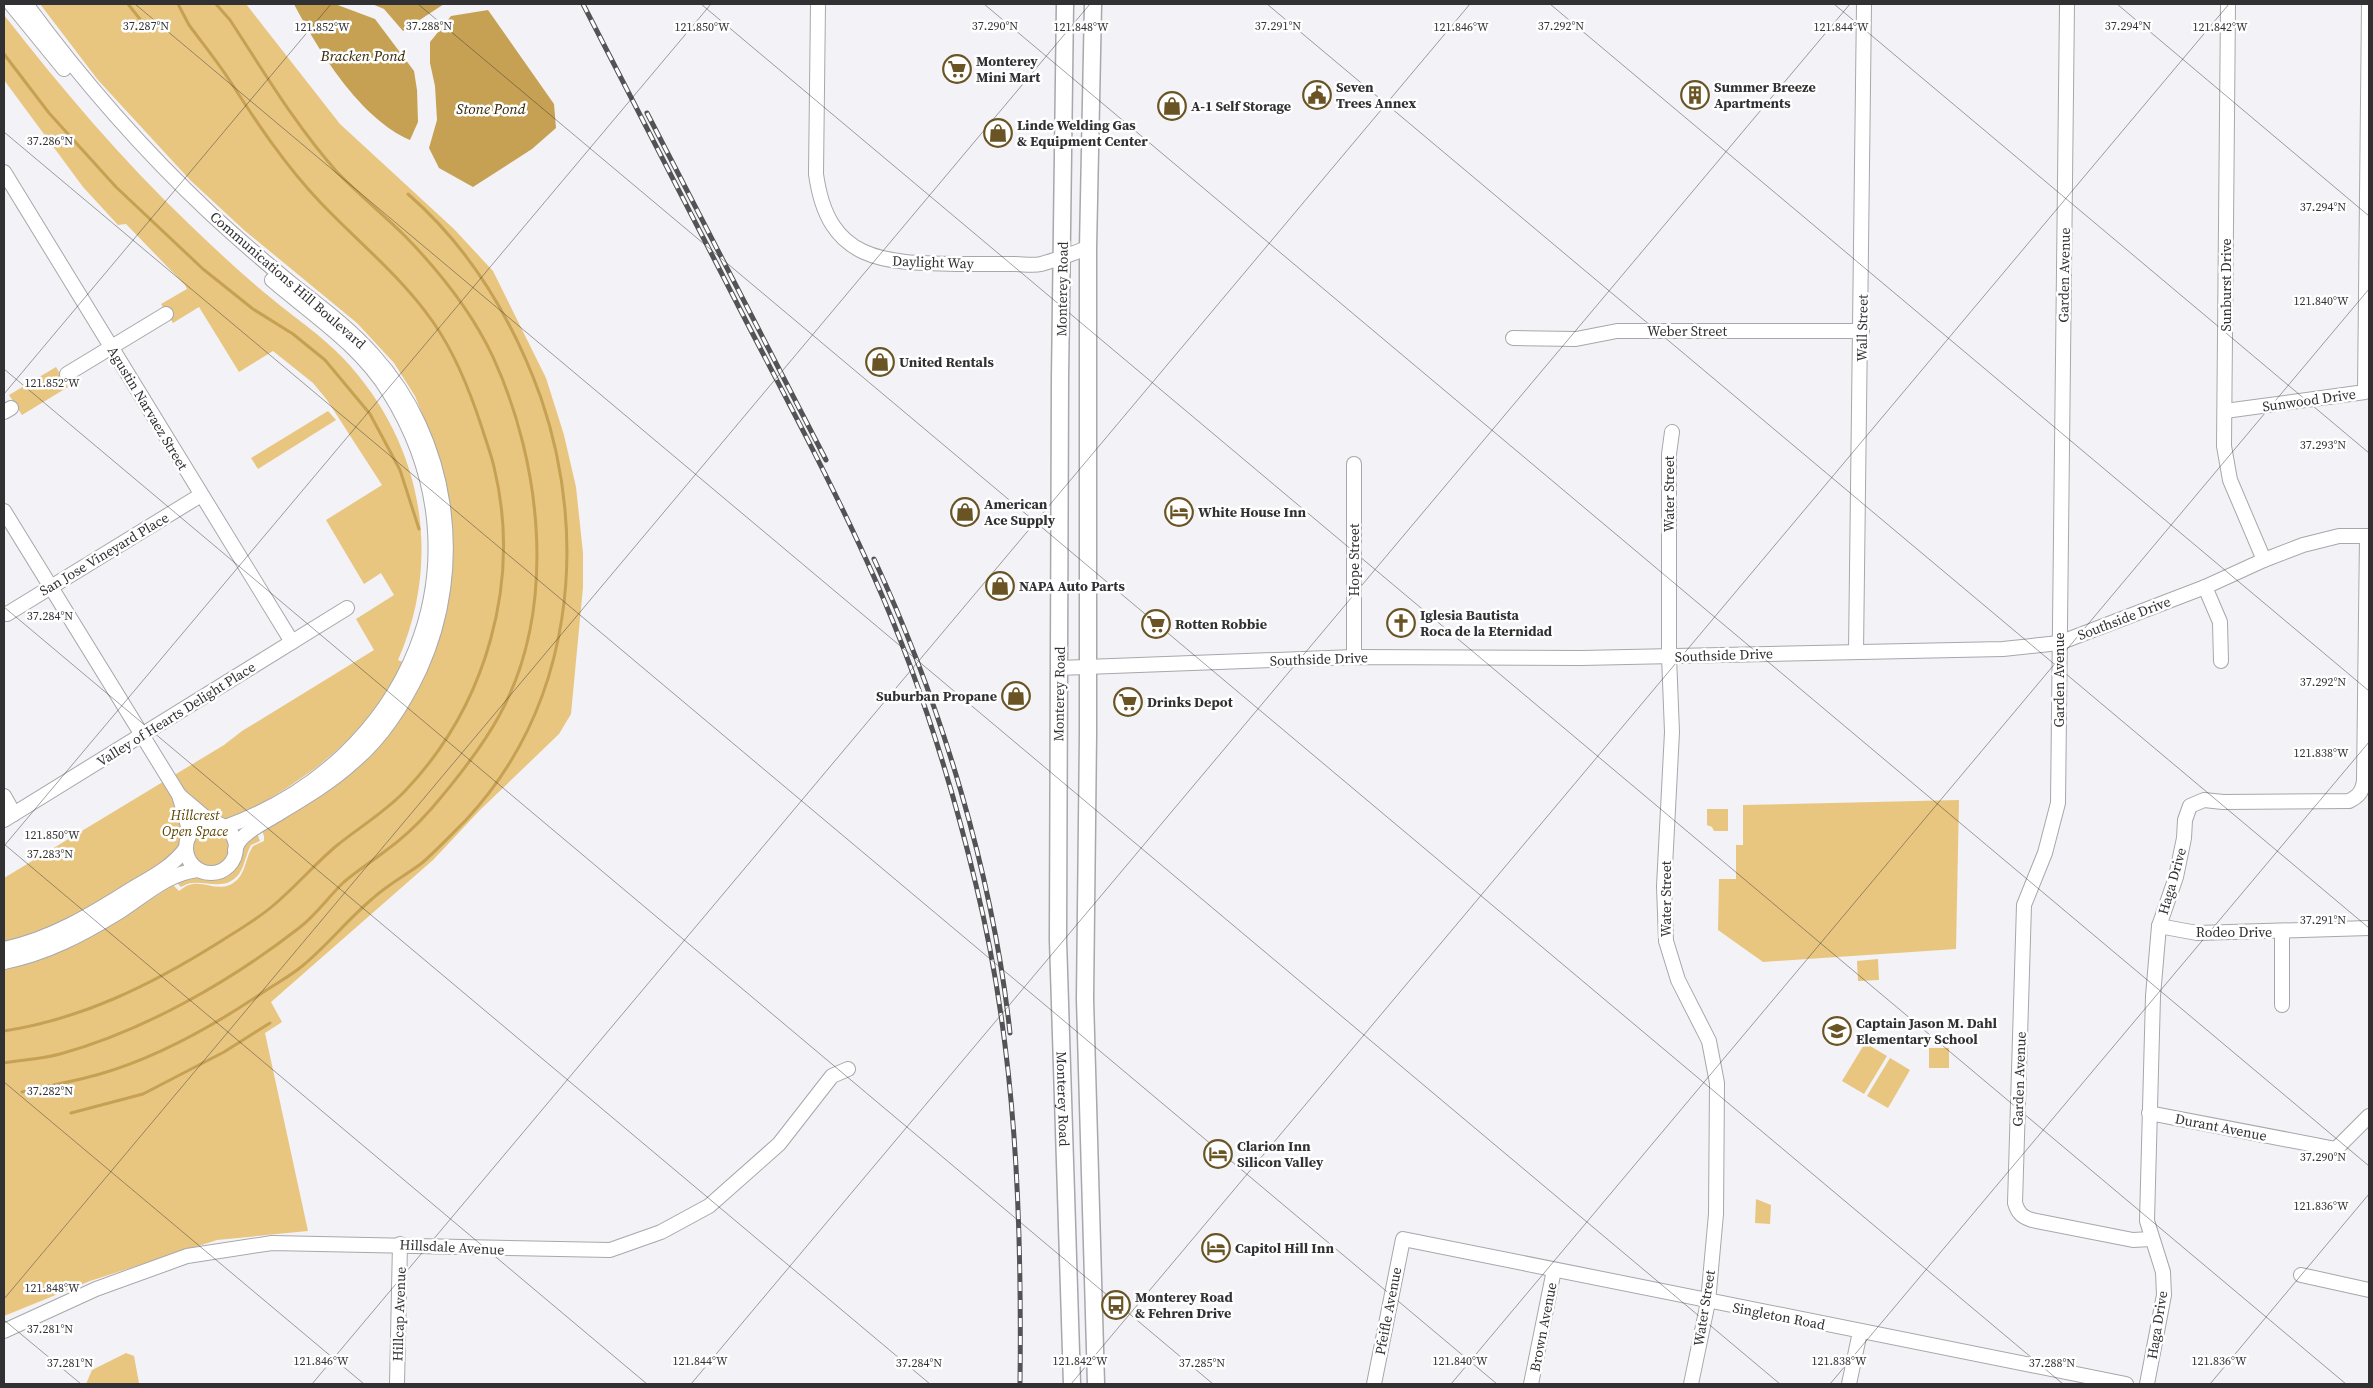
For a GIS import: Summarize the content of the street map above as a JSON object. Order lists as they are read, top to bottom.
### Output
{
  "streets": {
    "main road": ["Monterey Road"],
    "street": [
      "Daylight Way",
      "Garden Avenue",
      "Communications Hill Boulevard",
      "Sunburst Drive",
      "Wall Street",
      "Weber Street",
      "Sunwood Drive",
      "Agustin Narvaez Street",
      "Water Street",
      "San Jose Vineyard Place",
      "Hope Street",
      "Southside Drive",
      "Valley of Hearts Delight Place",
      "Haga Drive",
      "Rodeo Drive",
      "Durant Avenue",
      "Hillsdale Avenue",
      "Pfeifle Avenue",
      "Hillcap Avenue",
      "Singleton Road",
      "Brown Avenue"
    ]
  },
  "crossings": [
    ["Daylight Way", "Monterey Road"],
    ["Garden Avenue", "Southside Drive"],
    ["Garden Avenue", "Haga Drive"],
    ["Sunburst Drive", "Sunwood Drive"],
    ["Sunburst Drive", "Southside Drive"],
    ["Monterey Road", "Southside Drive"],
    ["Wall Street", "Weber Street"],
    ["Wall Street", "Southside Drive"],
    ["Agustin Narvaez Street", "San Jose Vineyard Place"],
    ["Agustin Narvaez Street", "Valley of Hearts Delight Place"],
    ["Water Street", "Southside Drive"],
    ["Water Street", "Singleton Road"],
    ["Hope Street", "Southside Drive"],
    ["Southside Drive", "Haga Drive"],
    ["Haga Drive", "Rodeo Drive"],
    ["Haga Drive", "Durant Avenue"],
    ["Hillsdale Avenue", "Hillcap Avenue"],
    ["Pfeifle Avenue", "Singleton Road"],
    ["Singleton Road", "Brown Avenue"]
  ],
  "water": ["Bracken Pond", "Stone Pond"],
  "parks": ["Hillcrest Open Space"],
  "places": {
    "supermarket": ["Monterey Mini Mart", "Rotten Robbie", "Drinks Depot"],
    "public building": ["Seven Trees Annex"],
    "building": ["Summer Breeze Apartments"],
    "shop": [
      "A-1 Self Storage",
      "Linde Welding Gas & Equipment Center",
      "United Rentals",
      "American Ace Supply",
      "NAPA Auto Parts",
      "Suburban Propane"
    ],
    "hotel": ["White House Inn", "Clarion Inn Silicon Valley", "Capitol Hill Inn"],
    "church": ["Iglesia Bautista Roca de la Eternidad"],
    "school or university": ["Captain Jason M. Dahl Elementary School"],
    "bus stop": ["Monterey Road & Fehren Drive"]
  },
  "coordinates": [
    "37.290°N",
    "37.294°N",
    "37.287°N",
    "37.288°N",
    "37.291°N",
    "37.292°N",
    "121.852°W",
    "121.850°W",
    "121.848°W",
    "121.846°W",
    "121.844°W",
    "121.842°W",
    "37.286°N",
    "121.840°W",
    "37.293°N",
    "37.284°N",
    "121.838°W",
    "37.283°N",
    "37.282°N",
    "121.836°W",
    "37.281°N",
    "37.285°N"
  ]
}
